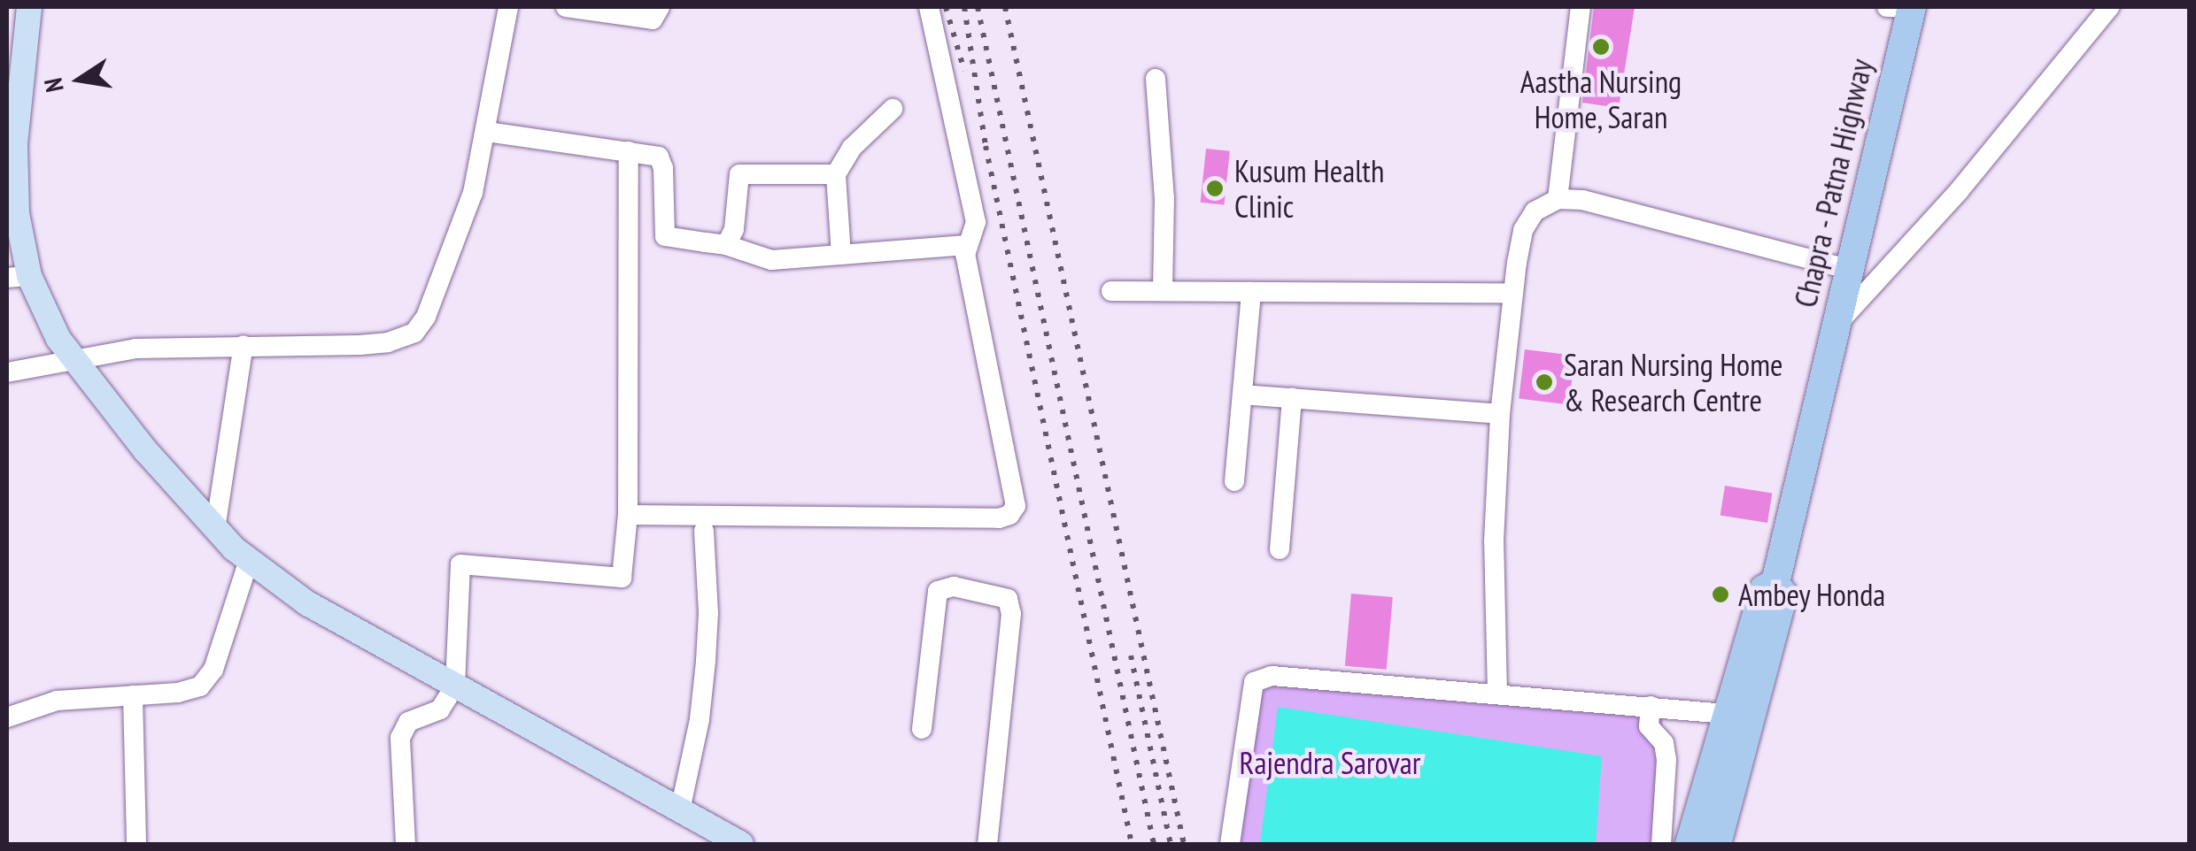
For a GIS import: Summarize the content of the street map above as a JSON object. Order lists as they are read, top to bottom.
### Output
{
  "streets": {
    "highway": ["Chapra - Patna Highway"]
  },
  "parks": ["Rajendra Sarovar"],
  "places": [
    "Aastha Nursing Home, Saran",
    "Kusum Health Clinic",
    "Saran Nursing Home & Research Centre",
    "Ambey Honda"
  ],
  "north": "left"
}
